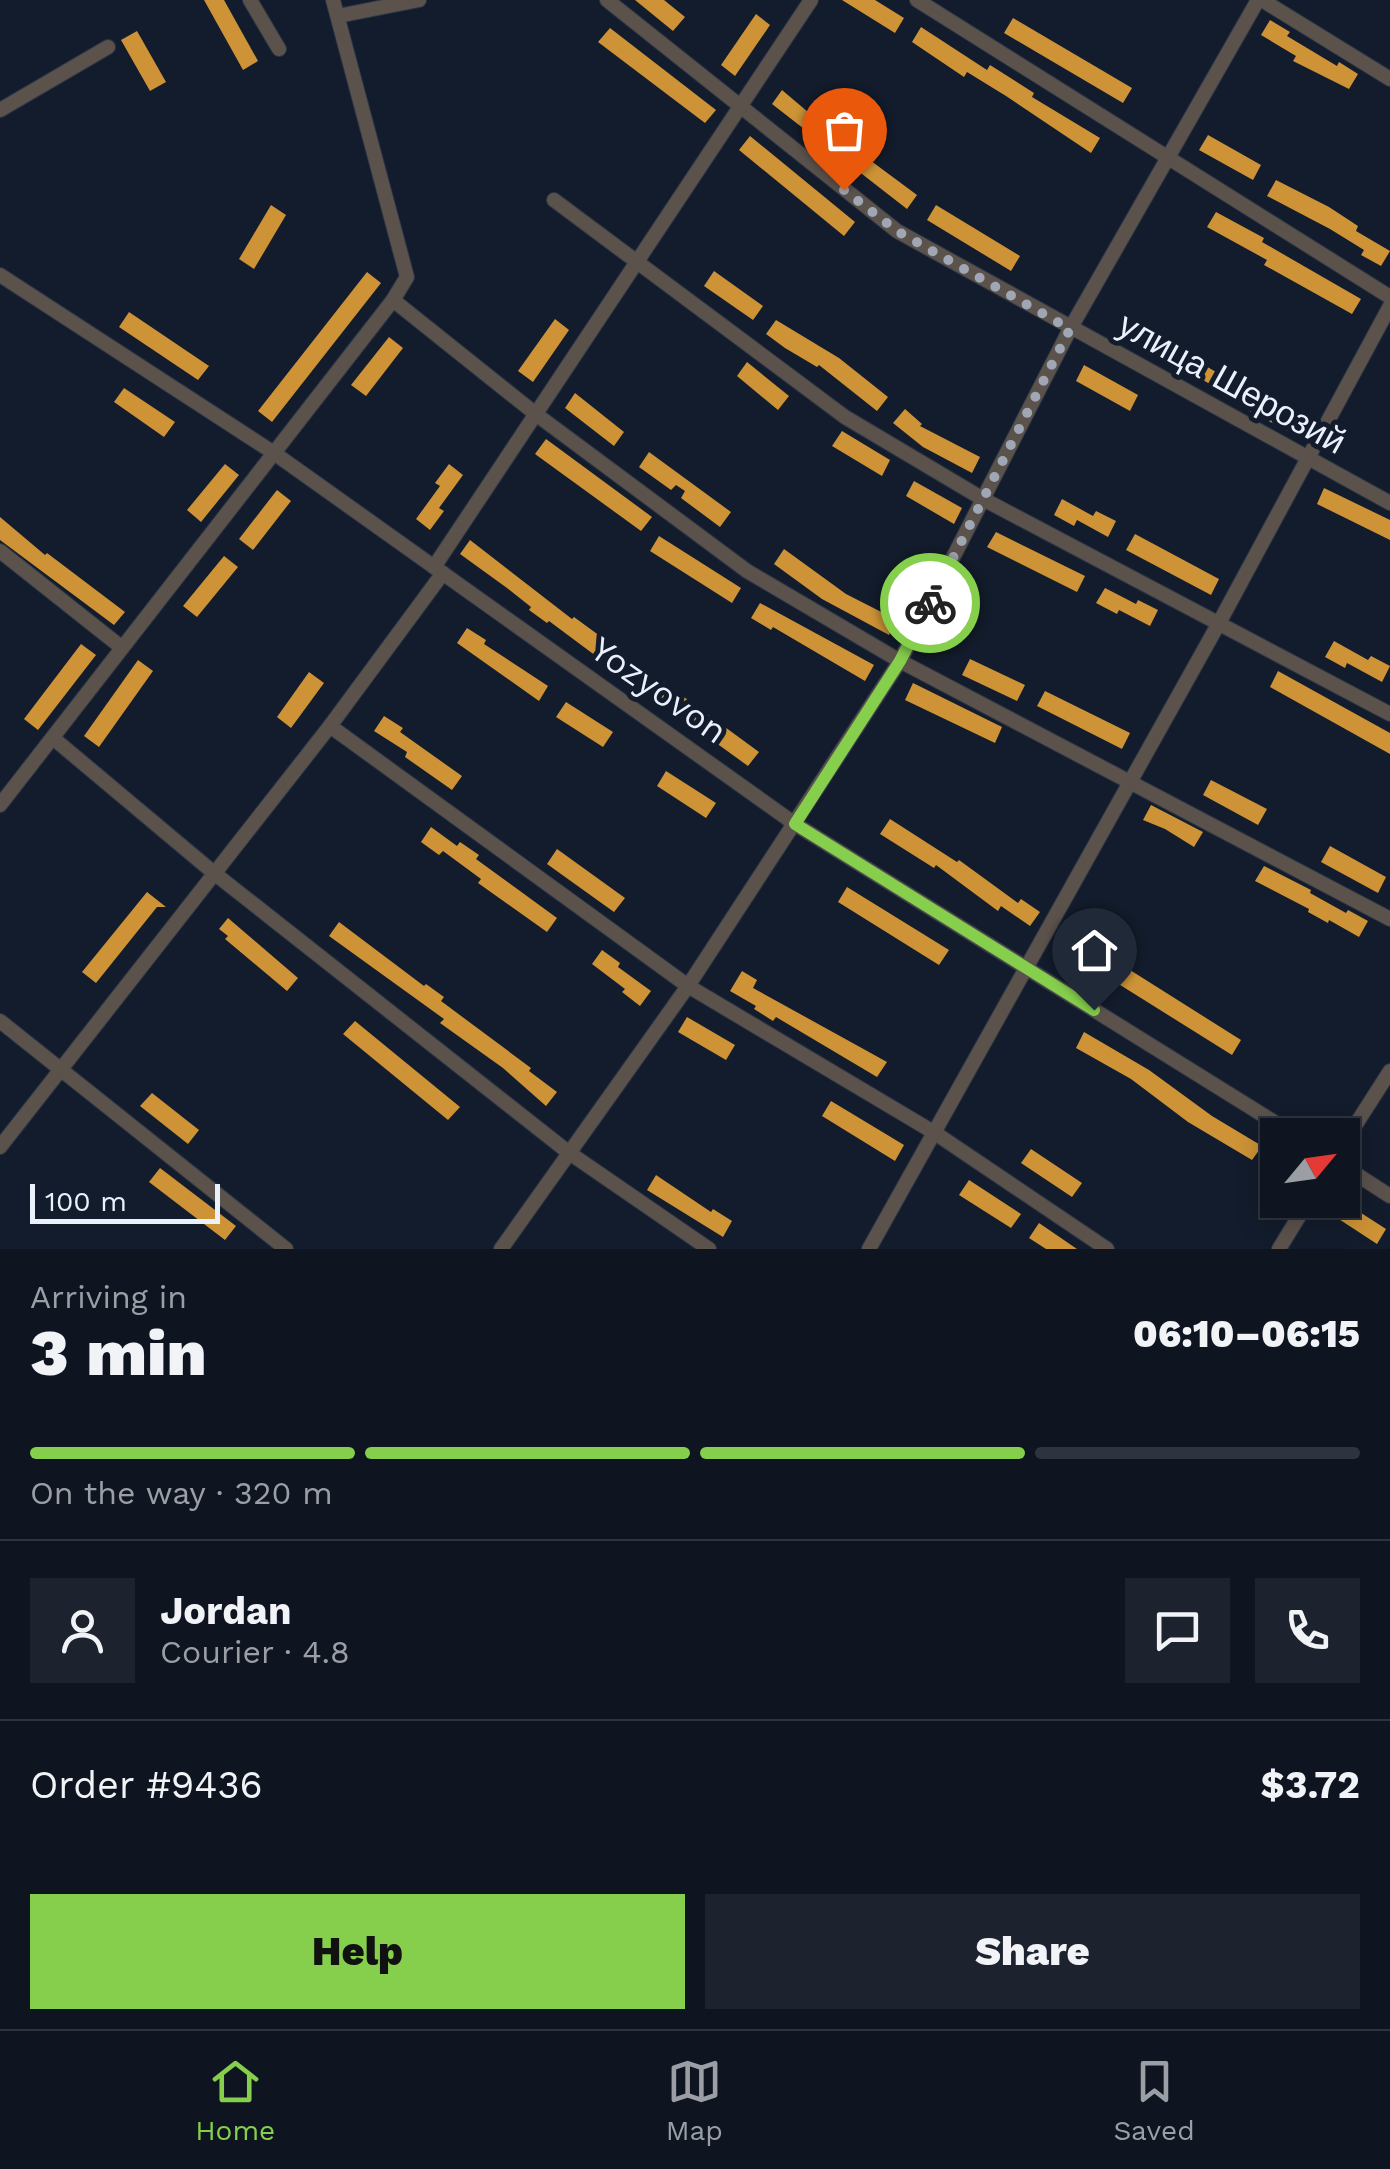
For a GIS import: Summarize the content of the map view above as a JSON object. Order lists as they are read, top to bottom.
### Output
{
  "streets": {
    "street": ["улица Шерозий", "Yozyovon"]
  },
  "scale_bar": "100 m",
  "north": "top right",
  "page": {
    "scale": "100 m",
    "heading": ["3 min", "Arriving in", "06:10–06:15"],
    "panel": [
      "Jordan",
      "Courier · 4.8",
      "Order #9436",
      "$3.72"
    ],
    "bar": "On the way · 320 m",
    "buttons": ["Help", "Share"],
    "tabs": ["Home", "Map", "Saved"]
  }
}
